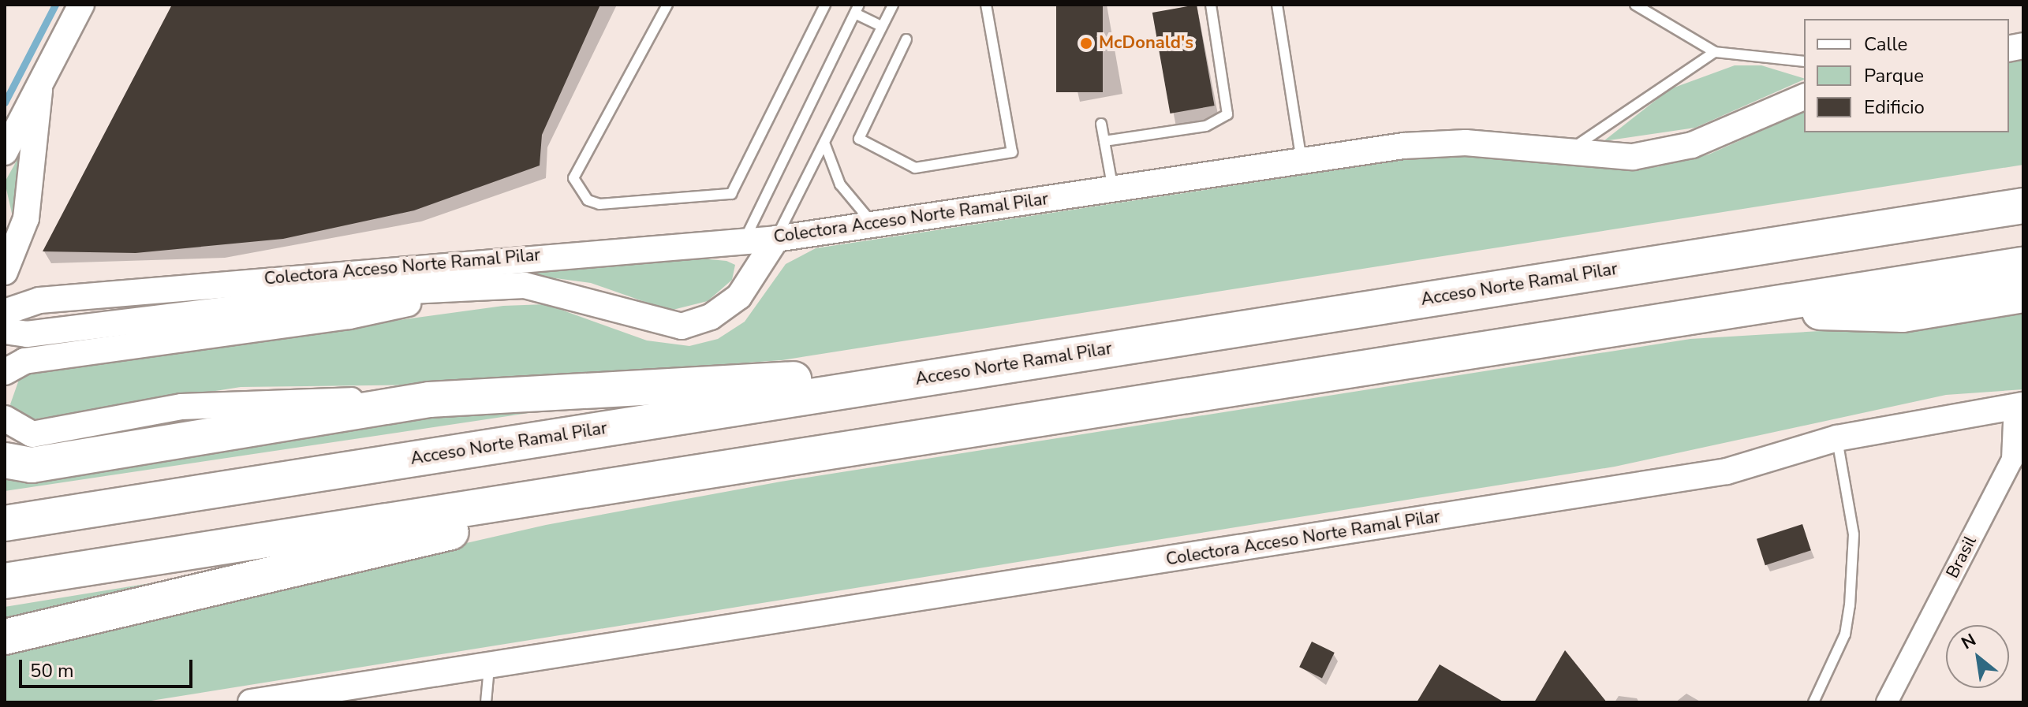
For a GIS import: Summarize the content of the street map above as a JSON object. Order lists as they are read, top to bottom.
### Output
{
  "streets": {
    "highway": ["Acceso Norte Ramal Pilar"],
    "street": ["Colectora Acceso Norte Ramal Pilar", "Brasil"]
  },
  "crossings": [
    ["Colectora Acceso Norte Ramal Pilar", "Brasil"]
  ],
  "places": ["McDonald's"],
  "legend": ["Calle", "Parque", "Edificio"],
  "scale_bar": "50 m",
  "north": "top left"
}
